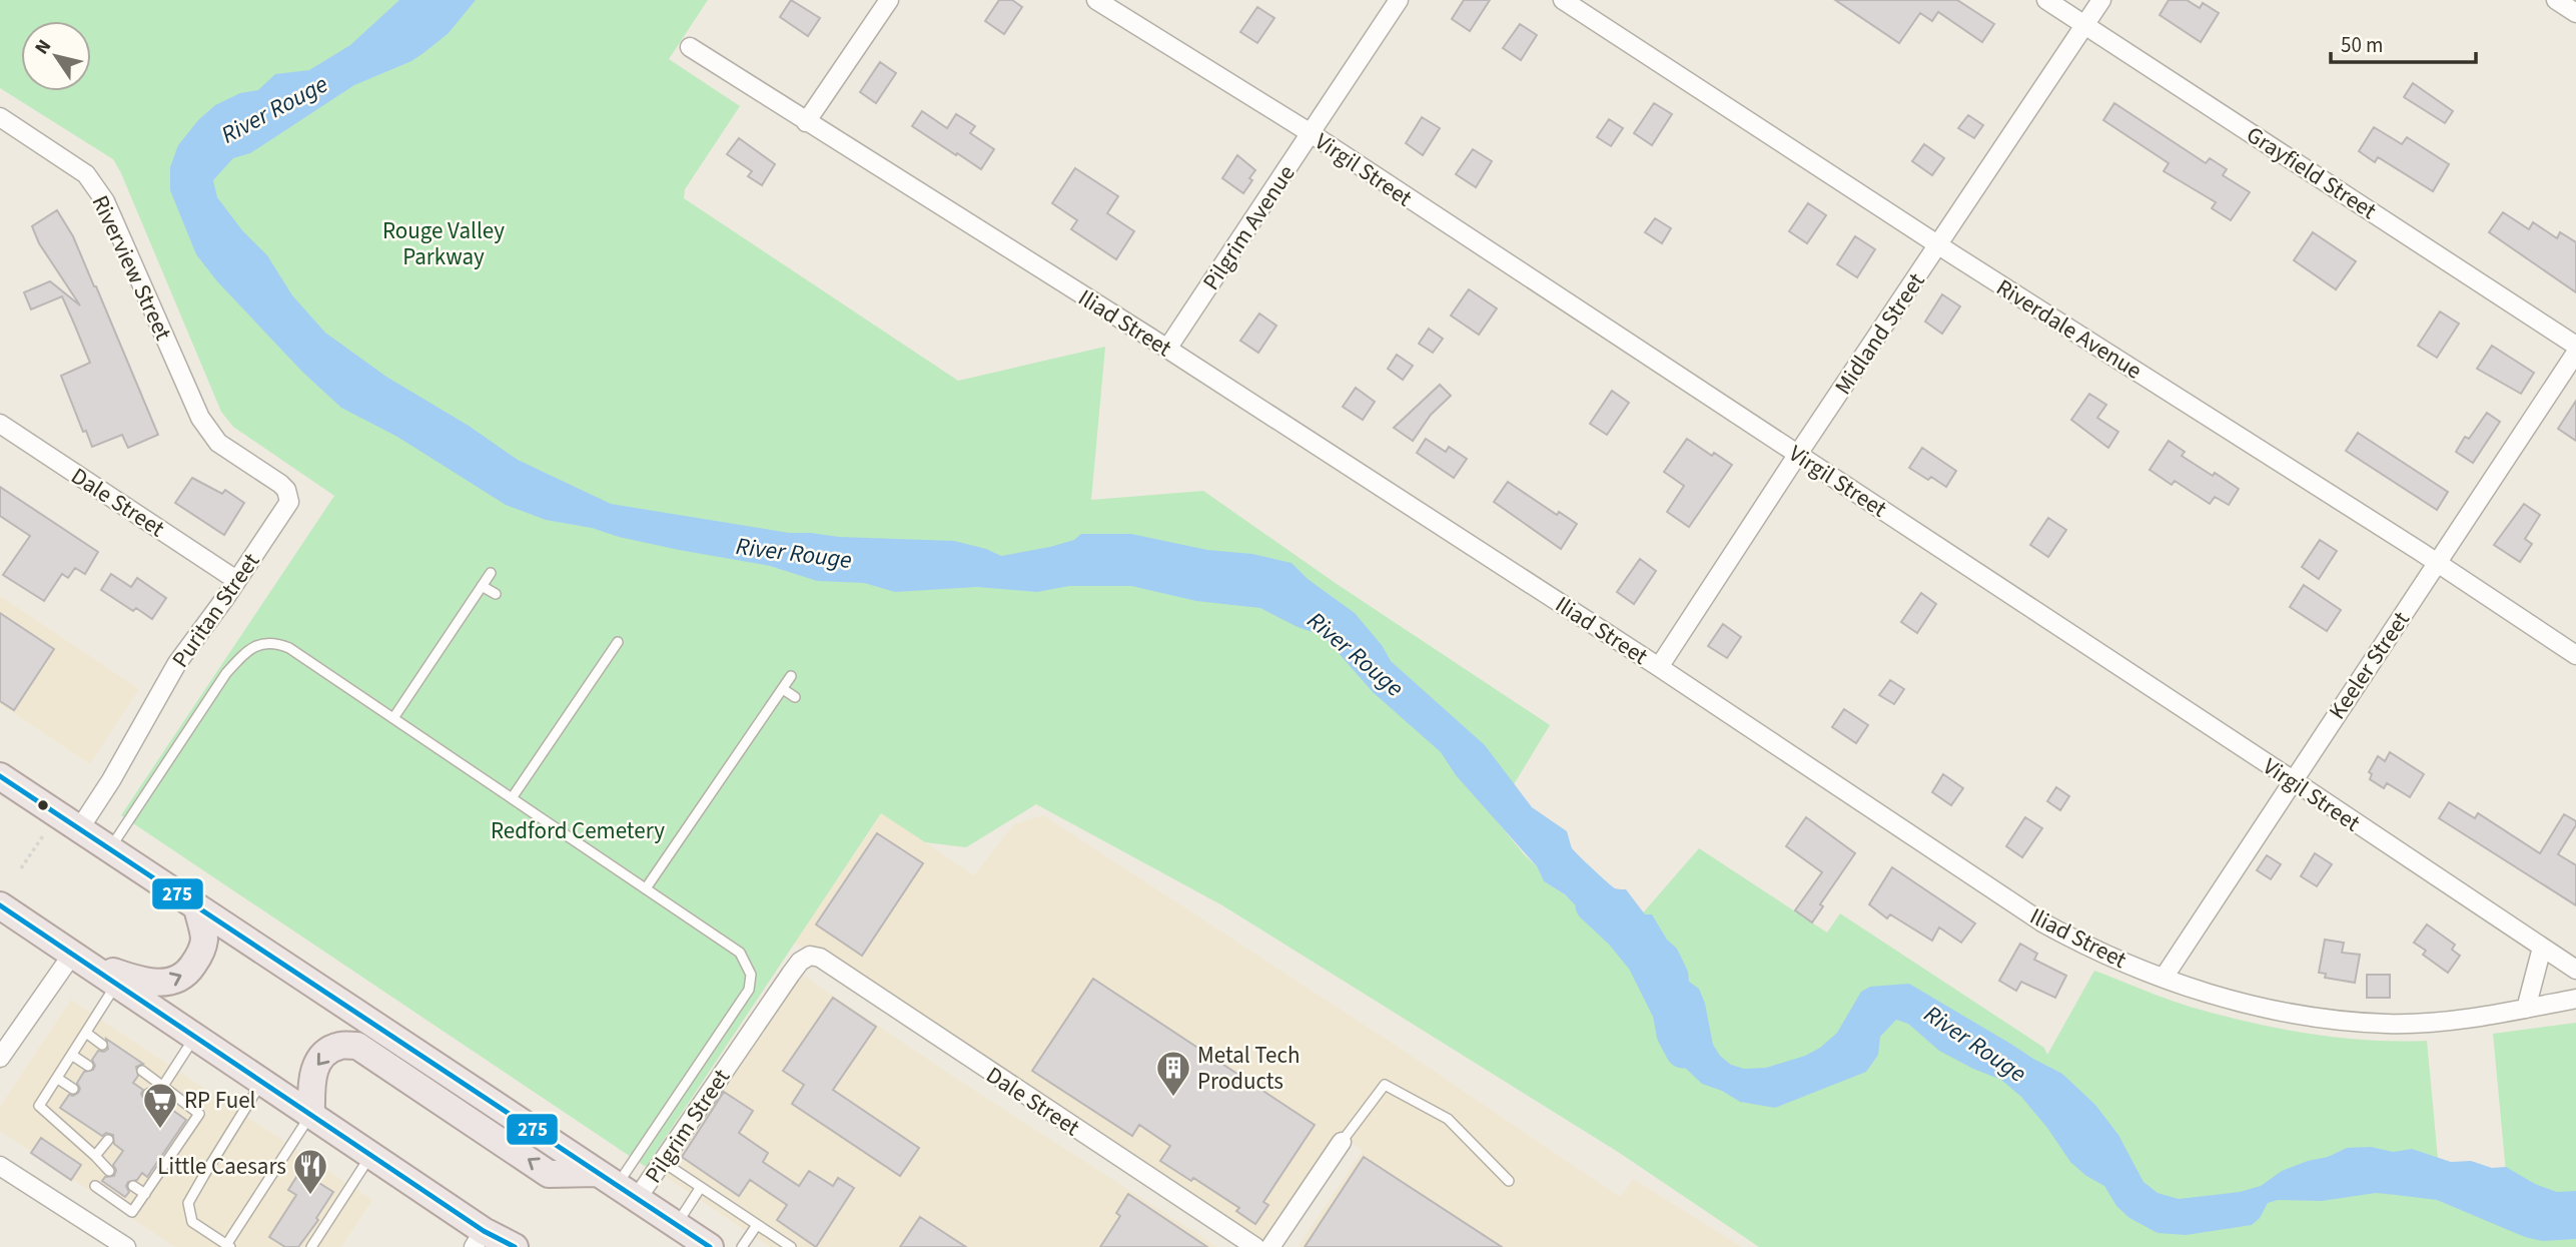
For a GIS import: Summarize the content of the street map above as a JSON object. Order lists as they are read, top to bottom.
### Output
{
  "streets": {
    "street": [
      "Virgil Street",
      "Grayfield Street",
      "Pilgrim Avenue",
      "Riverview Street",
      "Iliad Street",
      "Riverdale Avenue",
      "Midland Street",
      "Dale Street",
      "Puritan Street",
      "Keeler Street",
      "Pilgrim Street"
    ]
  },
  "crossings": [
    ["Virgil Street", "Pilgrim Avenue"],
    ["Virgil Street", "Midland Street"],
    ["Virgil Street", "Keeler Street"],
    ["Grayfield Street", "Midland Street"],
    ["Pilgrim Avenue", "Iliad Street"],
    ["Riverview Street", "Puritan Street"],
    ["Iliad Street", "Midland Street"],
    ["Iliad Street", "Keeler Street"],
    ["Riverdale Avenue", "Midland Street"],
    ["Riverdale Avenue", "Keeler Street"],
    ["Dale Street", "Puritan Street"],
    ["Dale Street", "Pilgrim Street"]
  ],
  "water": ["River Rouge"],
  "parks": ["Rouge Valley Parkway", "Redford Cemetery"],
  "places": {
    "building": ["Metal Tech Products"],
    "supermarket": ["RP Fuel"],
    "restaurant": ["Little Caesars"]
  },
  "lines": ["transit line 275"],
  "scale_bar": "50 m",
  "north": "top left"
}
